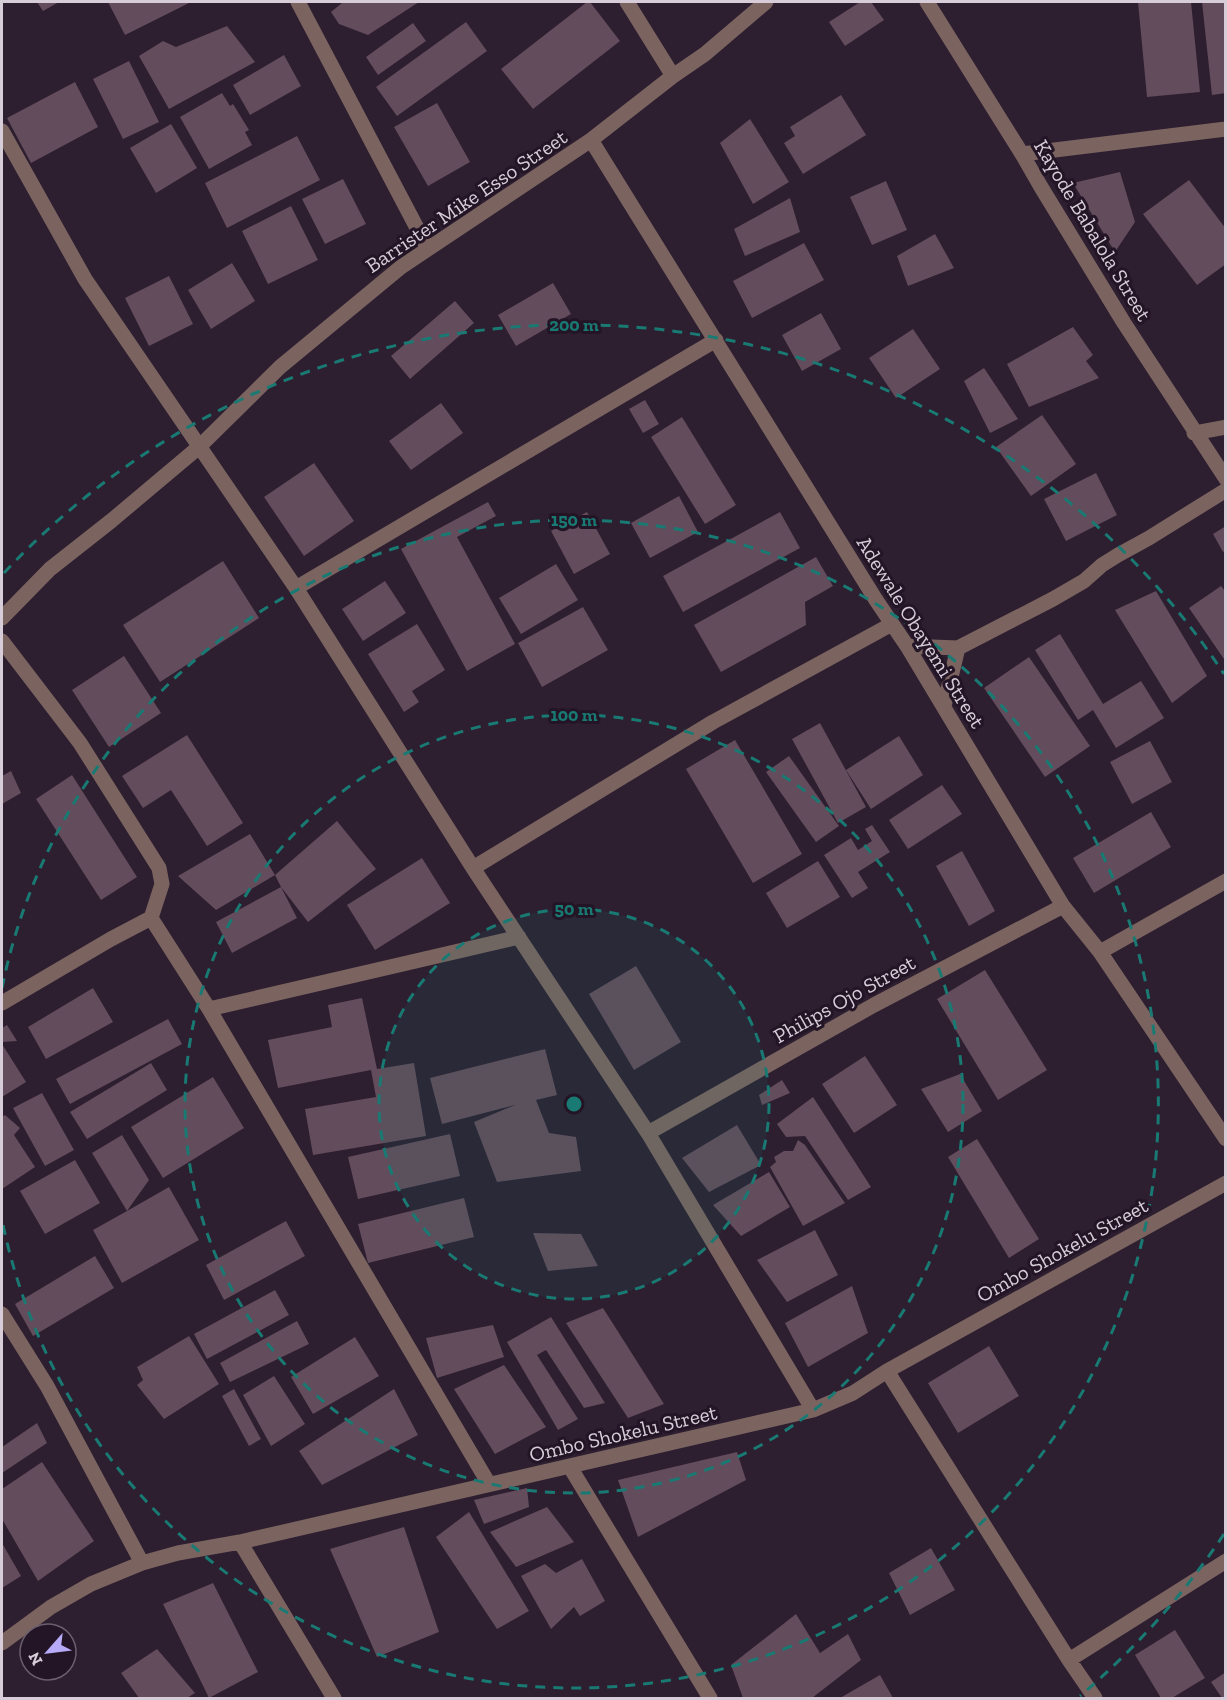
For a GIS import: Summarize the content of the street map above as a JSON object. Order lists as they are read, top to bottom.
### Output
{
  "streets": {
    "street": [
      "Barrister Mike Esso Street",
      "Kayode Babalola Street",
      "Adewale Obayemi Street",
      "Philips Ojo Street",
      "Ombo Shokelu Street"
    ]
  },
  "crossings": [
    ["Barrister Mike Esso Street", "Adewale Obayemi Street"],
    ["Adewale Obayemi Street", "Philips Ojo Street"]
  ],
  "north": "bottom left",
  "rings": [
    "200 m",
    "150 m",
    "100 m",
    "50 m"
  ]
}
